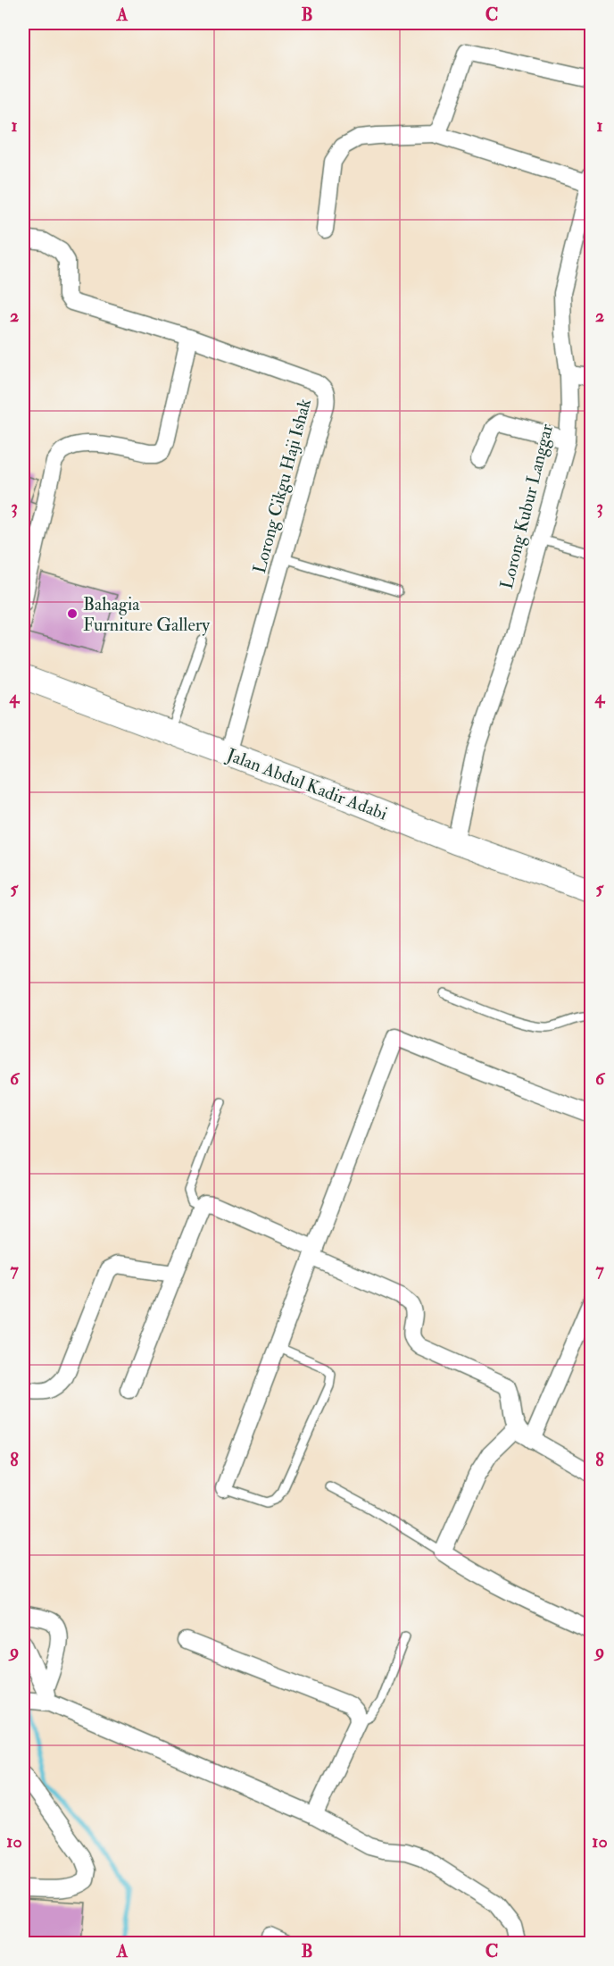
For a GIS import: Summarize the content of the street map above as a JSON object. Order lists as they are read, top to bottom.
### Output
{
  "streets": {
    "main road": ["Jalan Abdul Kadir Adabi"],
    "street": ["Lorong Cikgu Haji Ishak", "Lorong Kubur Langgar"]
  },
  "crossings": [
    ["Lorong Cikgu Haji Ishak", "Jalan Abdul Kadir Adabi"],
    ["Lorong Kubur Langgar", "Jalan Abdul Kadir Adabi"]
  ],
  "places": ["Bahagia Furniture Gallery"],
  "grid": {
    "columns": ["A", "B", "C"],
    "rows": [
      "1",
      "2",
      "3",
      "4",
      "5",
      "6",
      "7",
      "8",
      "9",
      "10"
    ]
  }
}
